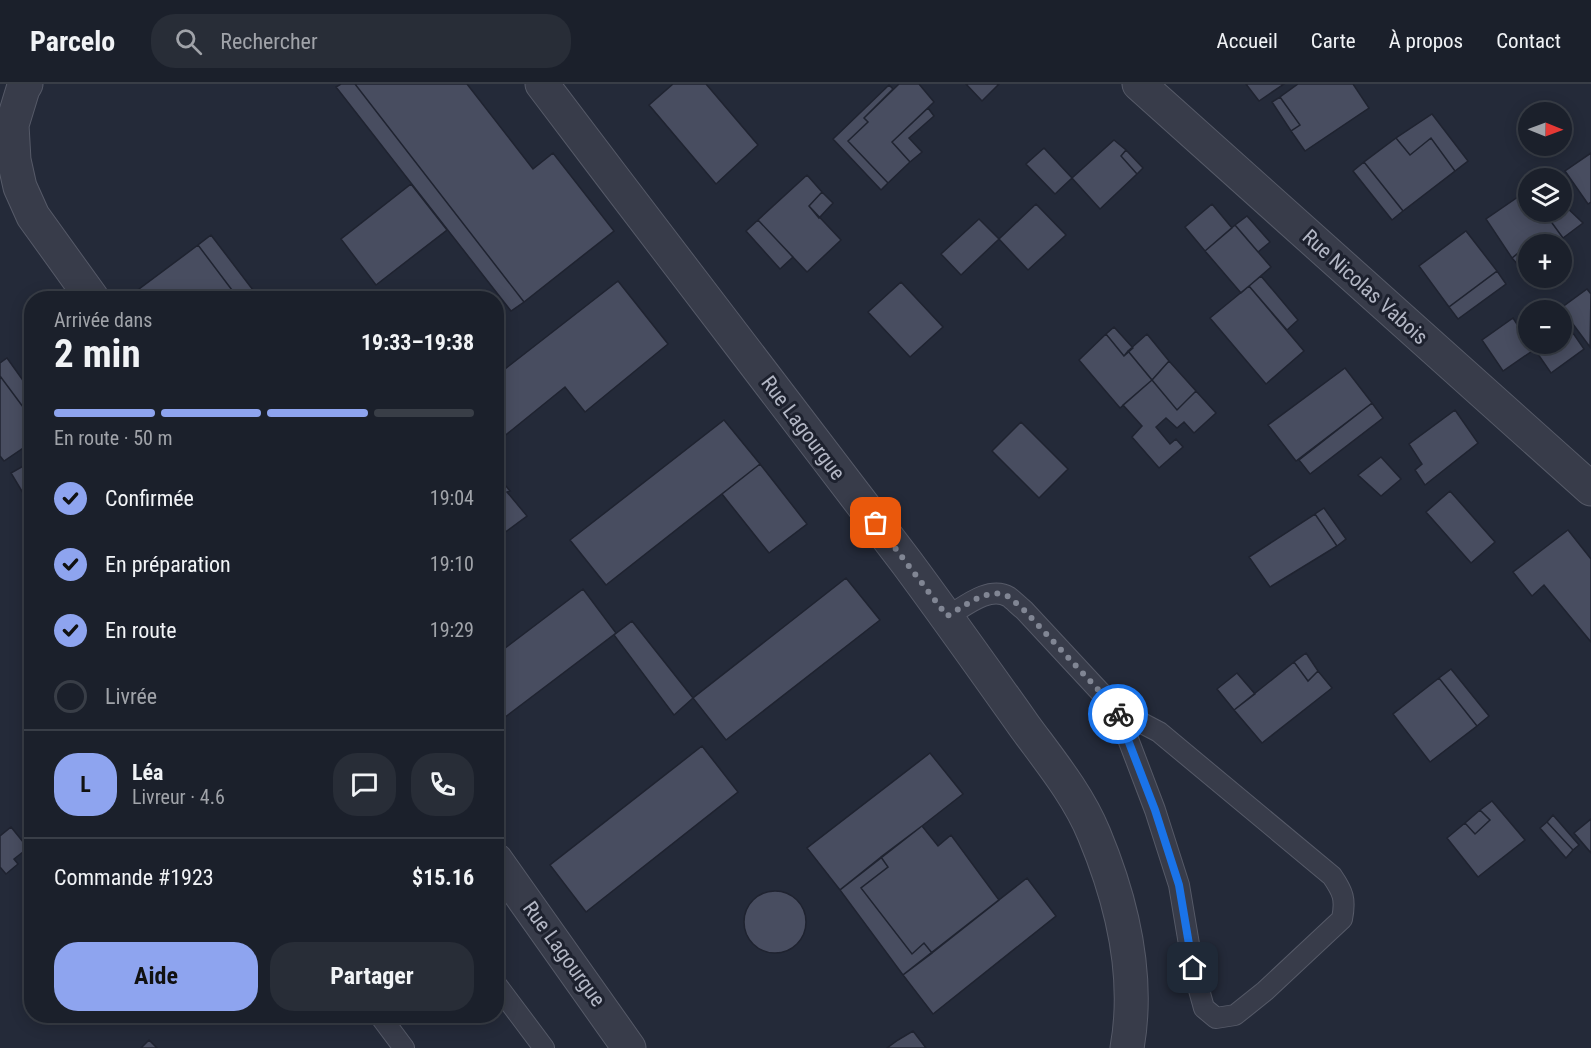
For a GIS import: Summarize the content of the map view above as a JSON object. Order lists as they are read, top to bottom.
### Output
{
  "streets": {
    "street": ["Rue Nicolas Vabois", "Rue Lagourgue"]
  },
  "north": "right",
  "page": {
    "header": "Parcelo",
    "search": "Rechercher",
    "nav": [
      "Accueil",
      "Carte",
      "À propos",
      "Contact"
    ],
    "map_buttons": ["+", "−"],
    "heading": ["2 min", "Arrivée dans", "19:33–19:38"],
    "panel": [
      "Léa",
      "Livreur · 4.6",
      "Commande #1923",
      "$15.16"
    ],
    "bar": "En route · 50 m",
    "list": [
      ["Confirmée", "19:04"],
      ["En préparation", "19:10"],
      ["En route", "19:29"],
      "Livrée"
    ],
    "round": "L",
    "buttons": ["Aide", "Partager"]
  }
}
